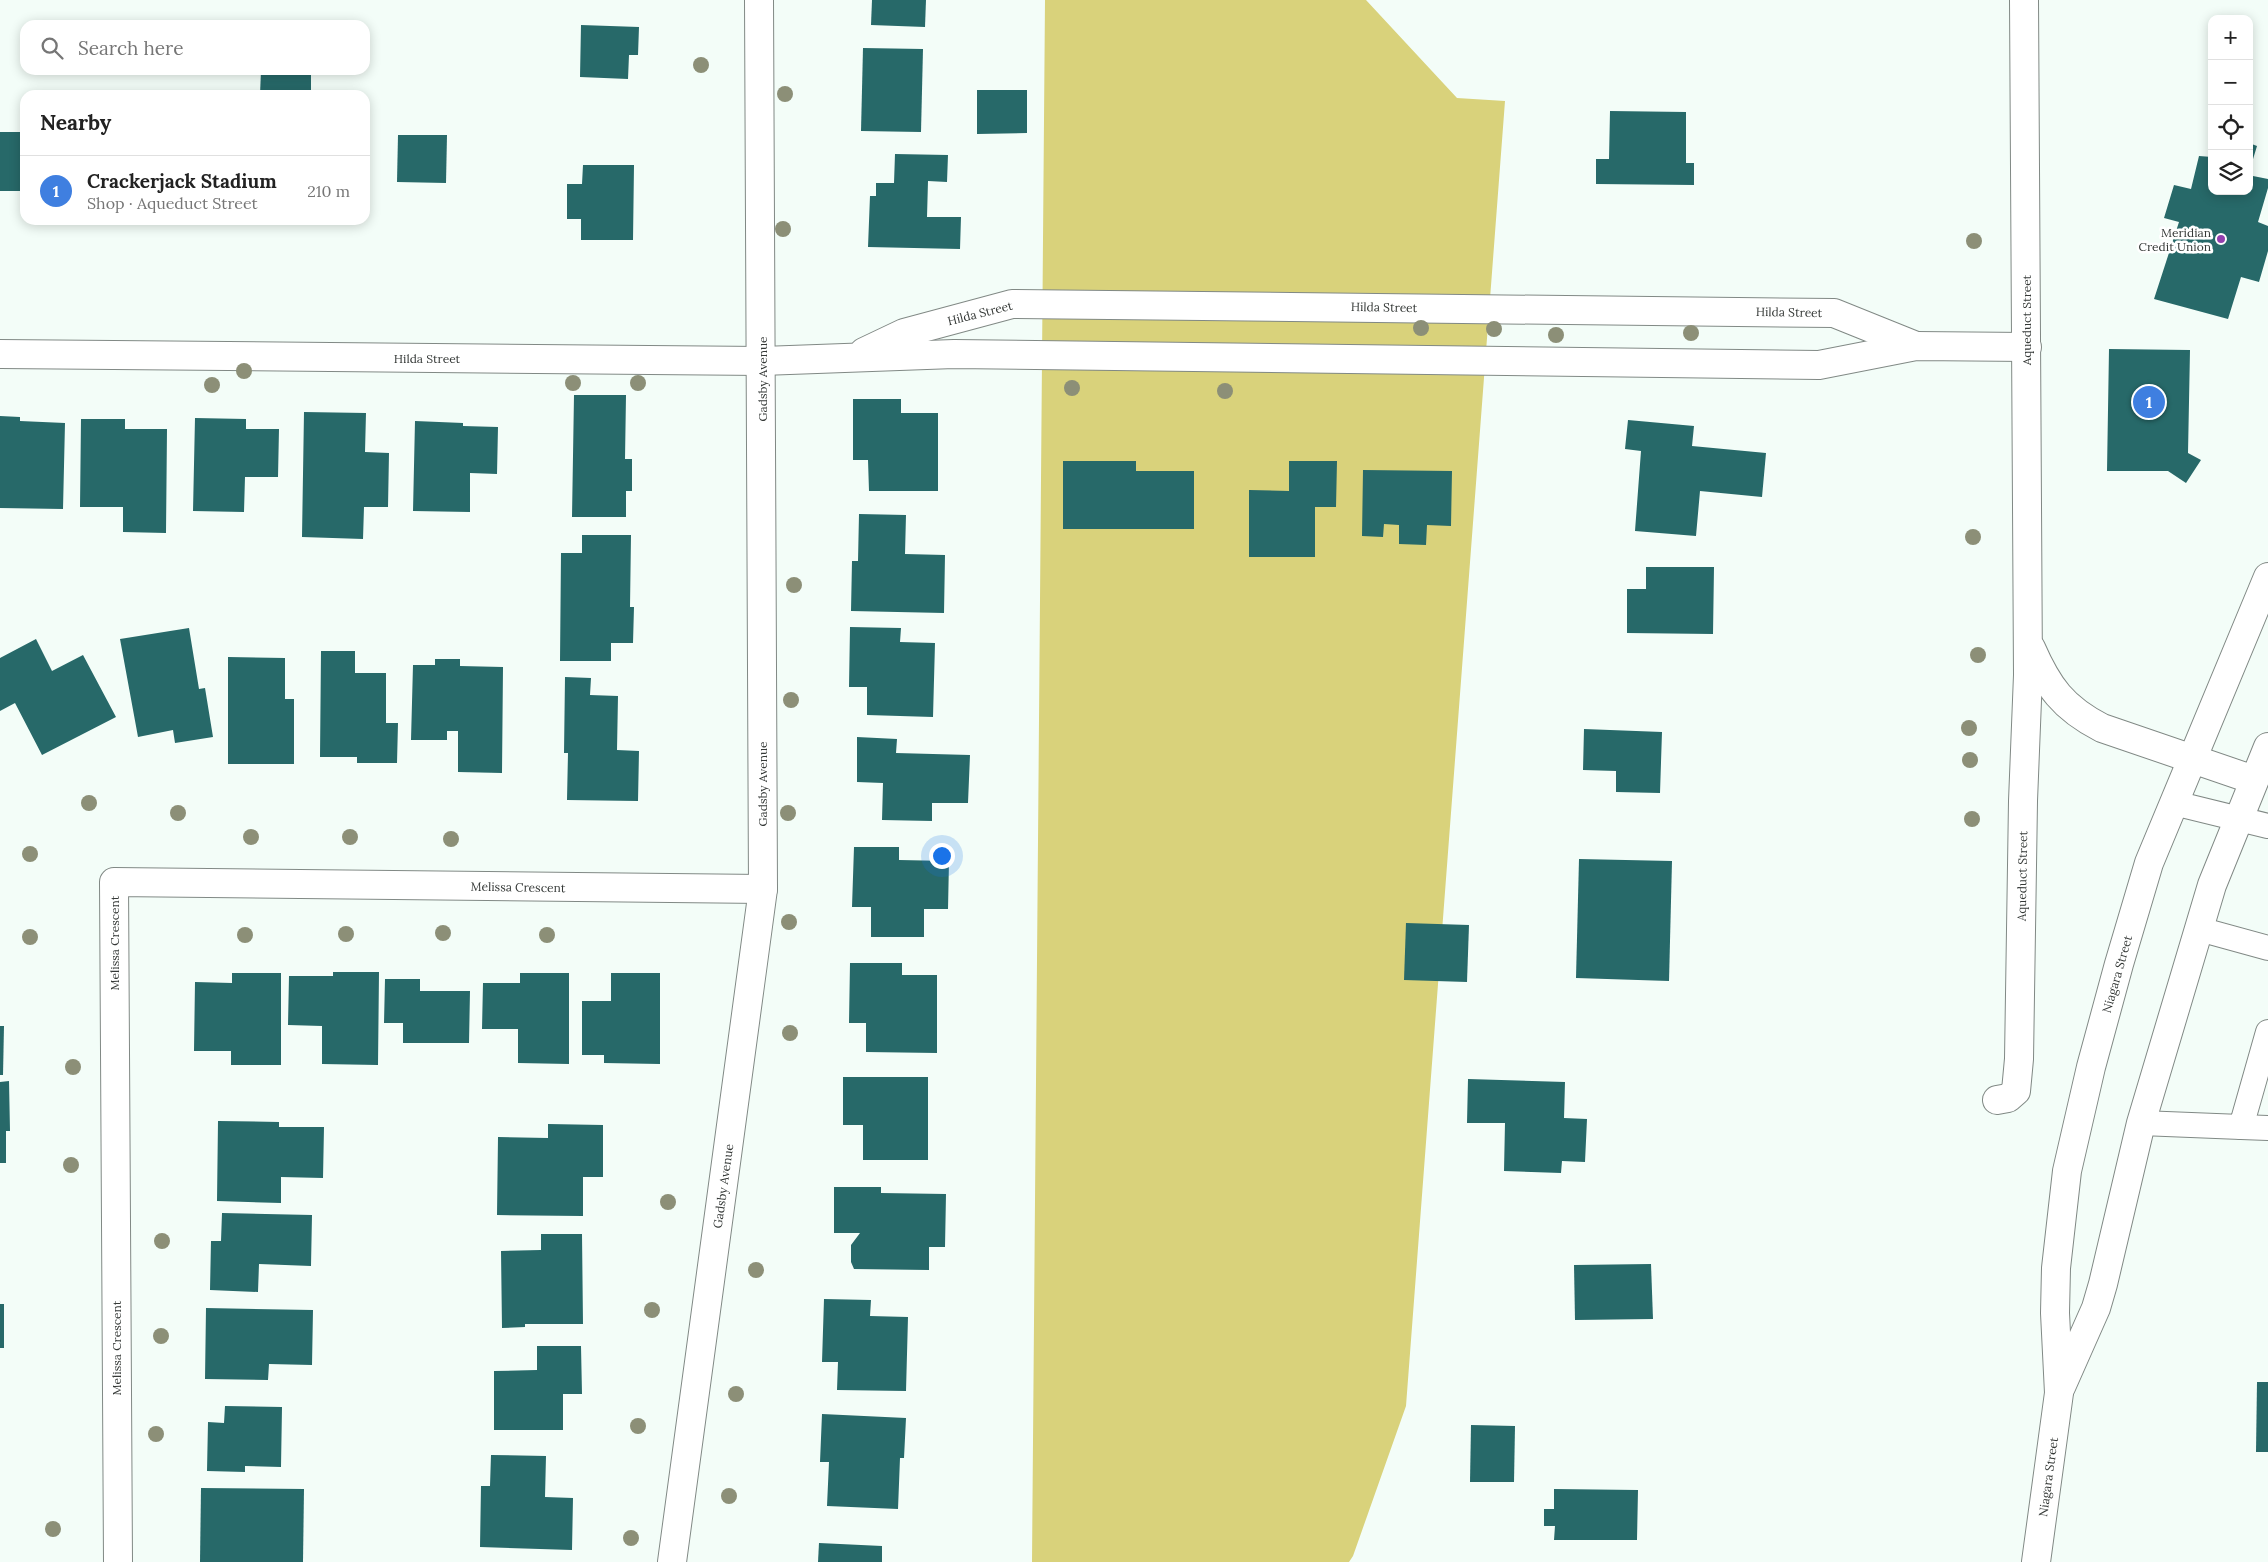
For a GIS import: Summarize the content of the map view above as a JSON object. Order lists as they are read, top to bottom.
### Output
{
  "streets": {
    "street": [
      "Hilda Street",
      "Aqueduct Street",
      "Gadsby Avenue",
      "Melissa Crescent",
      "Niagara Street"
    ]
  },
  "crossings": [
    ["Hilda Street", "Aqueduct Street"],
    ["Hilda Street", "Gadsby Avenue"],
    ["Aqueduct Street", "Niagara Street"],
    ["Gadsby Avenue", "Melissa Crescent"]
  ],
  "places": ["Meridian Credit Union"],
  "page": {
    "map_buttons": ["+", "−"],
    "search": "Search here",
    "heading": "Nearby",
    "list": [
      {
        "mark": "1",
        "name": "Crackerjack Stadium",
        "note": "Shop · Aqueduct Street",
        "value": "210 m"
      }
    ],
    "pins": "1"
  }
}
